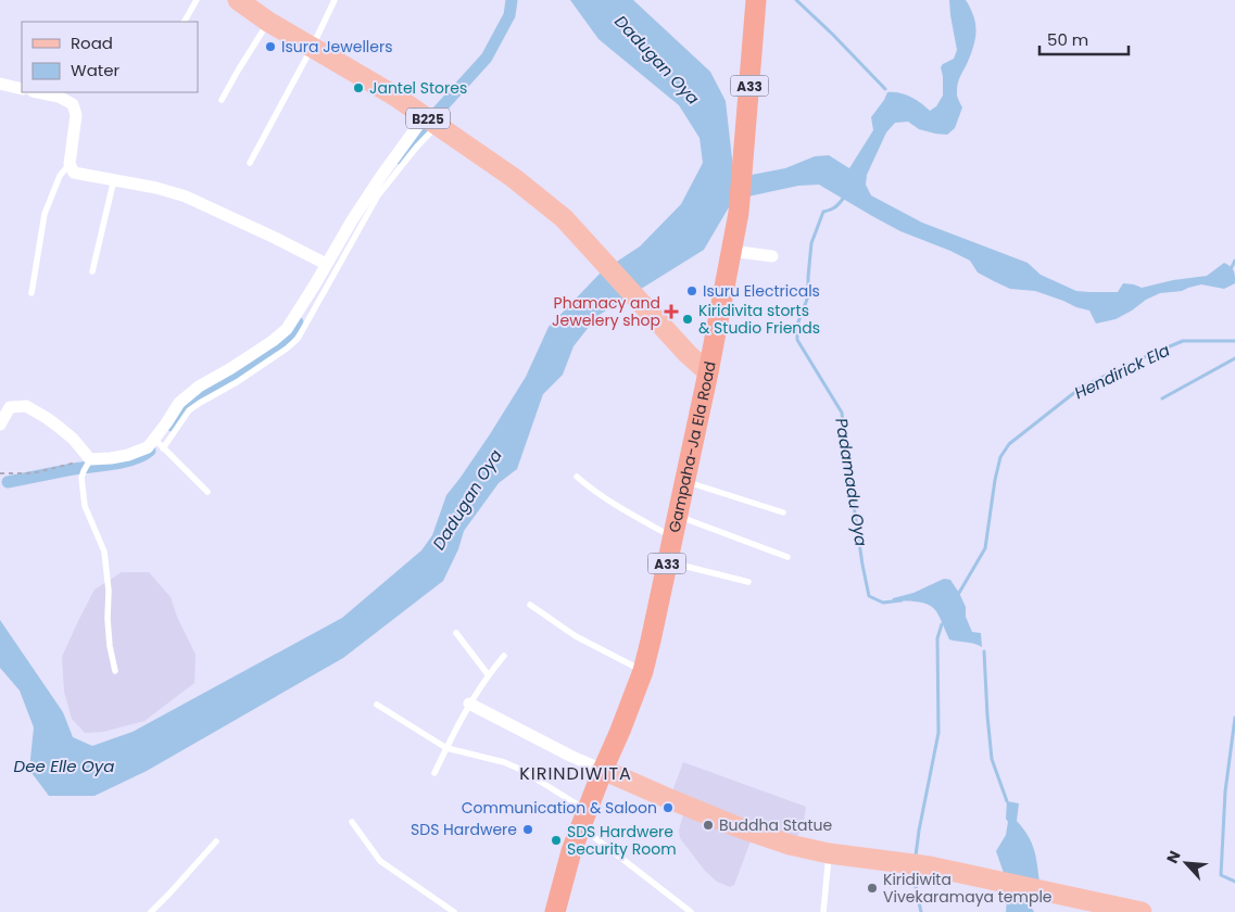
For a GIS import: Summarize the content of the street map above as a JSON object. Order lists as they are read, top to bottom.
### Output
{
  "streets": {
    "highway": ["A33", "Gampaha-Ja Ela Road"],
    "main road": ["B225"]
  },
  "crossings": [
    ["B225", "Gampaha-Ja Ela Road"]
  ],
  "districts": ["KIRINDIWITA"],
  "water": [
    "Dadugan Oya",
    "Hendirick Ela",
    "Padamadu Oya",
    "Dee Elle Oya"
  ],
  "places": {
    "other": [
      "Isura Jewellers",
      "Jantel Stores",
      "Isuru Electricals",
      "Kiridivita storts & Studio Friends",
      "Communication & Saloon",
      "Buddha Statue",
      "SDS Hardwere",
      "SDS Hardwere Security Room",
      "Kiridiwita Vivekaramaya temple"
    ],
    "health": ["Phamacy and Jewelery shop"]
  },
  "legend": ["Road", "Water"],
  "scale_bar": "50 m",
  "north": "top left"
}
